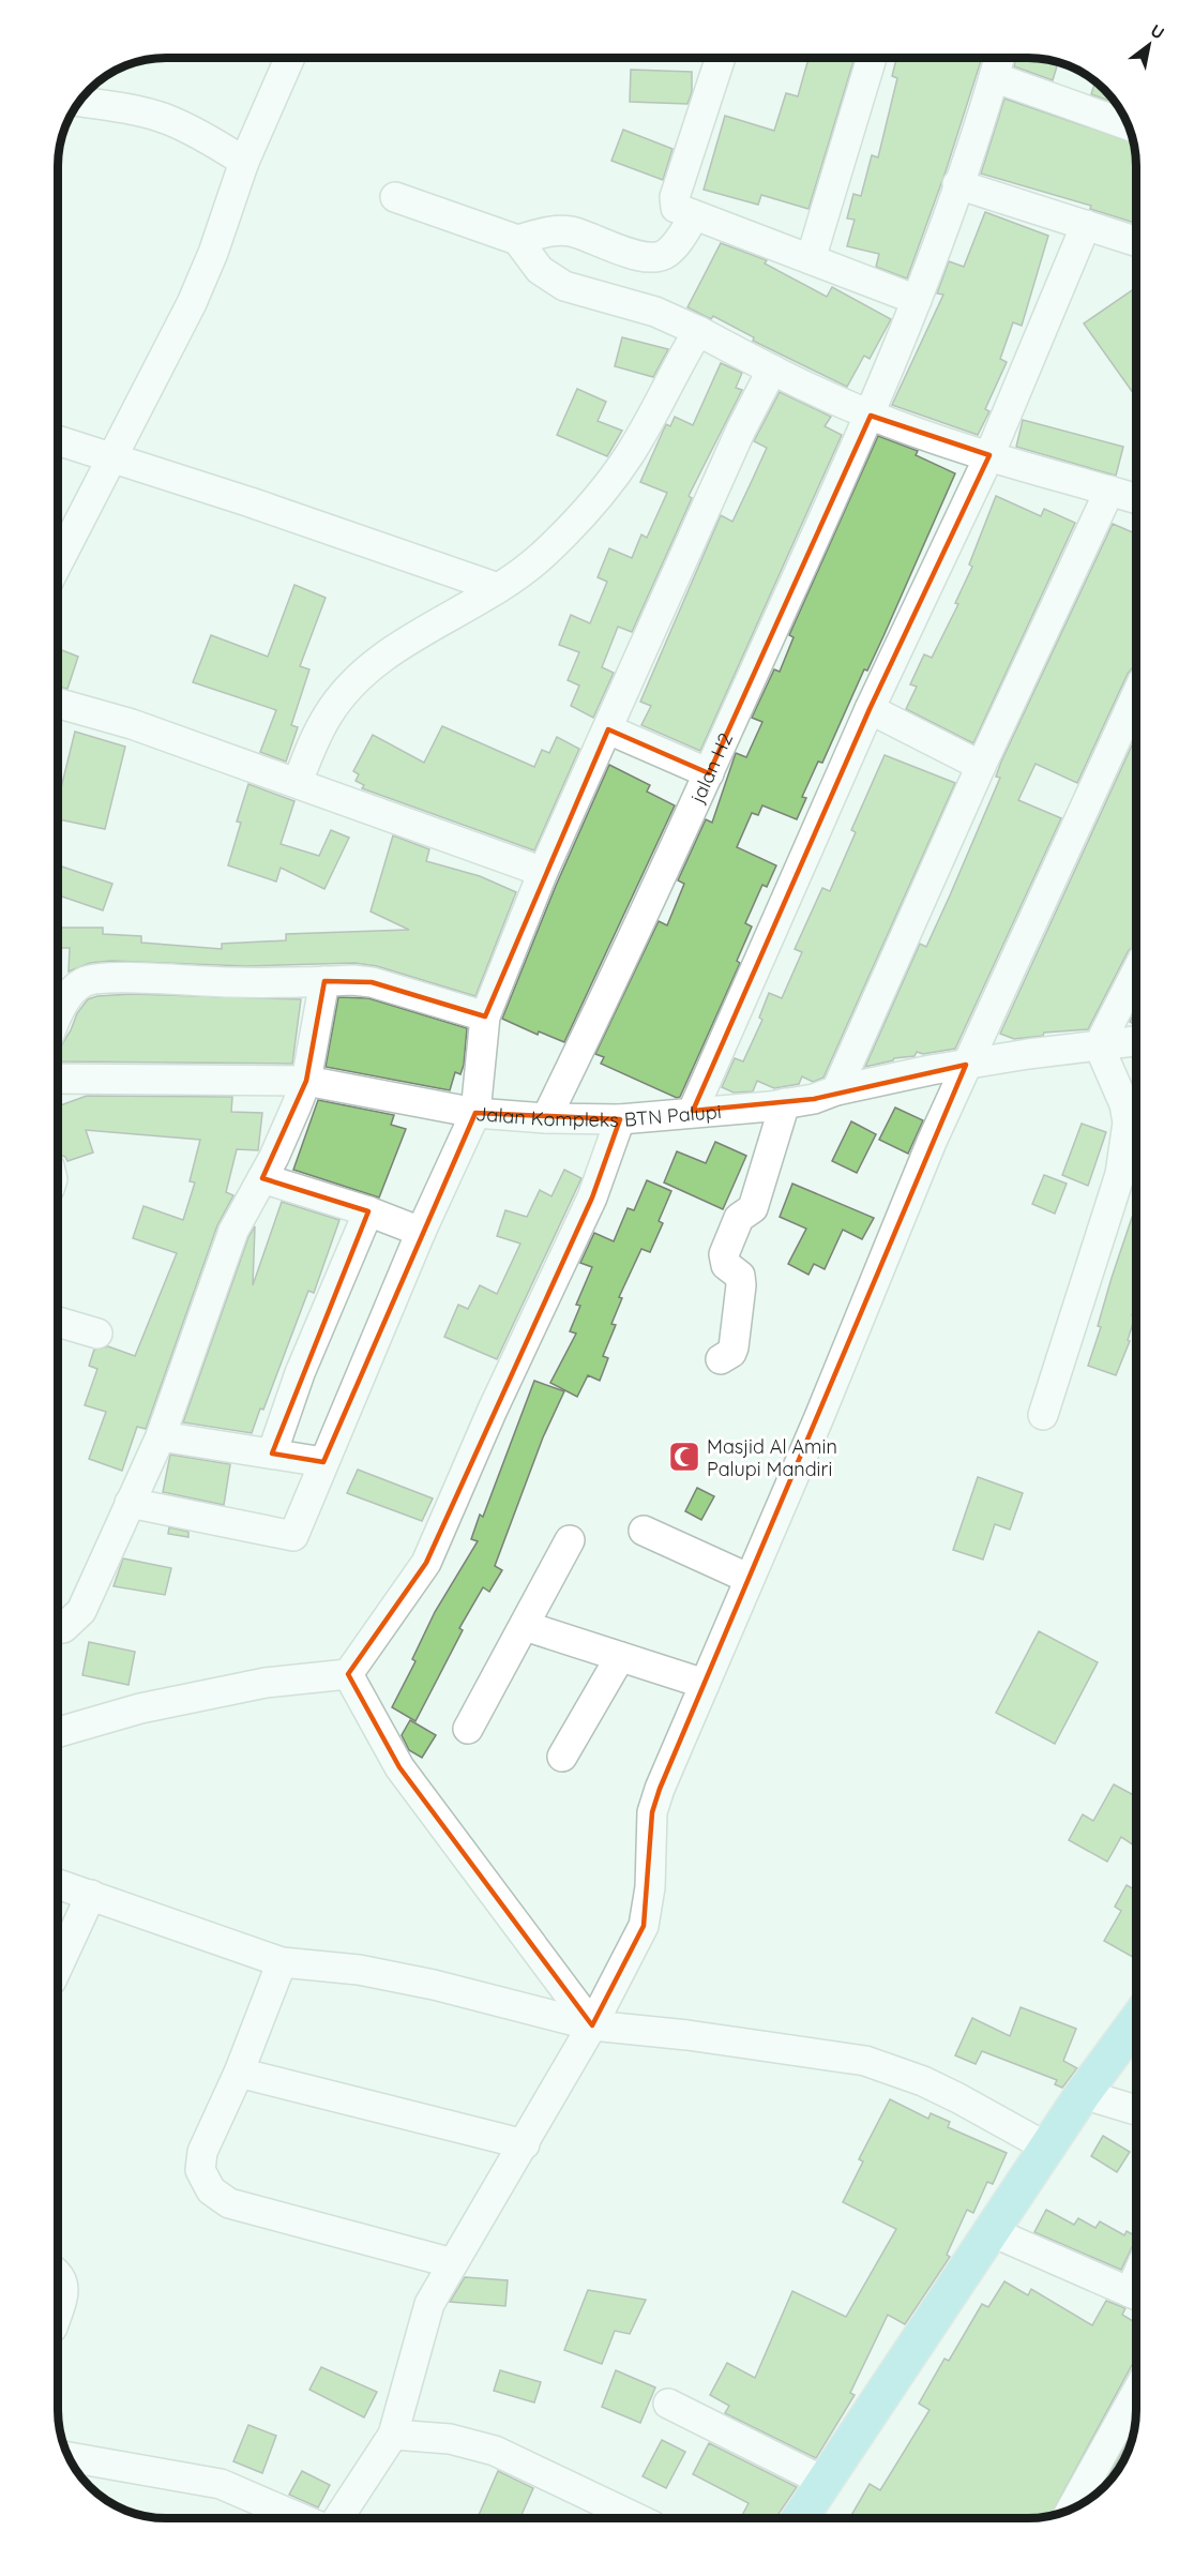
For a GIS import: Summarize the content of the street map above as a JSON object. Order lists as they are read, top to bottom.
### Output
{
  "streets": {
    "street": ["jalan H2", "Jalan Kompleks BTN Palupi"]
  },
  "crossings": [
    ["jalan H2", "Jalan Kompleks BTN Palupi"]
  ],
  "places": {
    "mosque": ["Masjid Al Amin Palupi Mandiri"]
  },
  "north": "top right"
}
